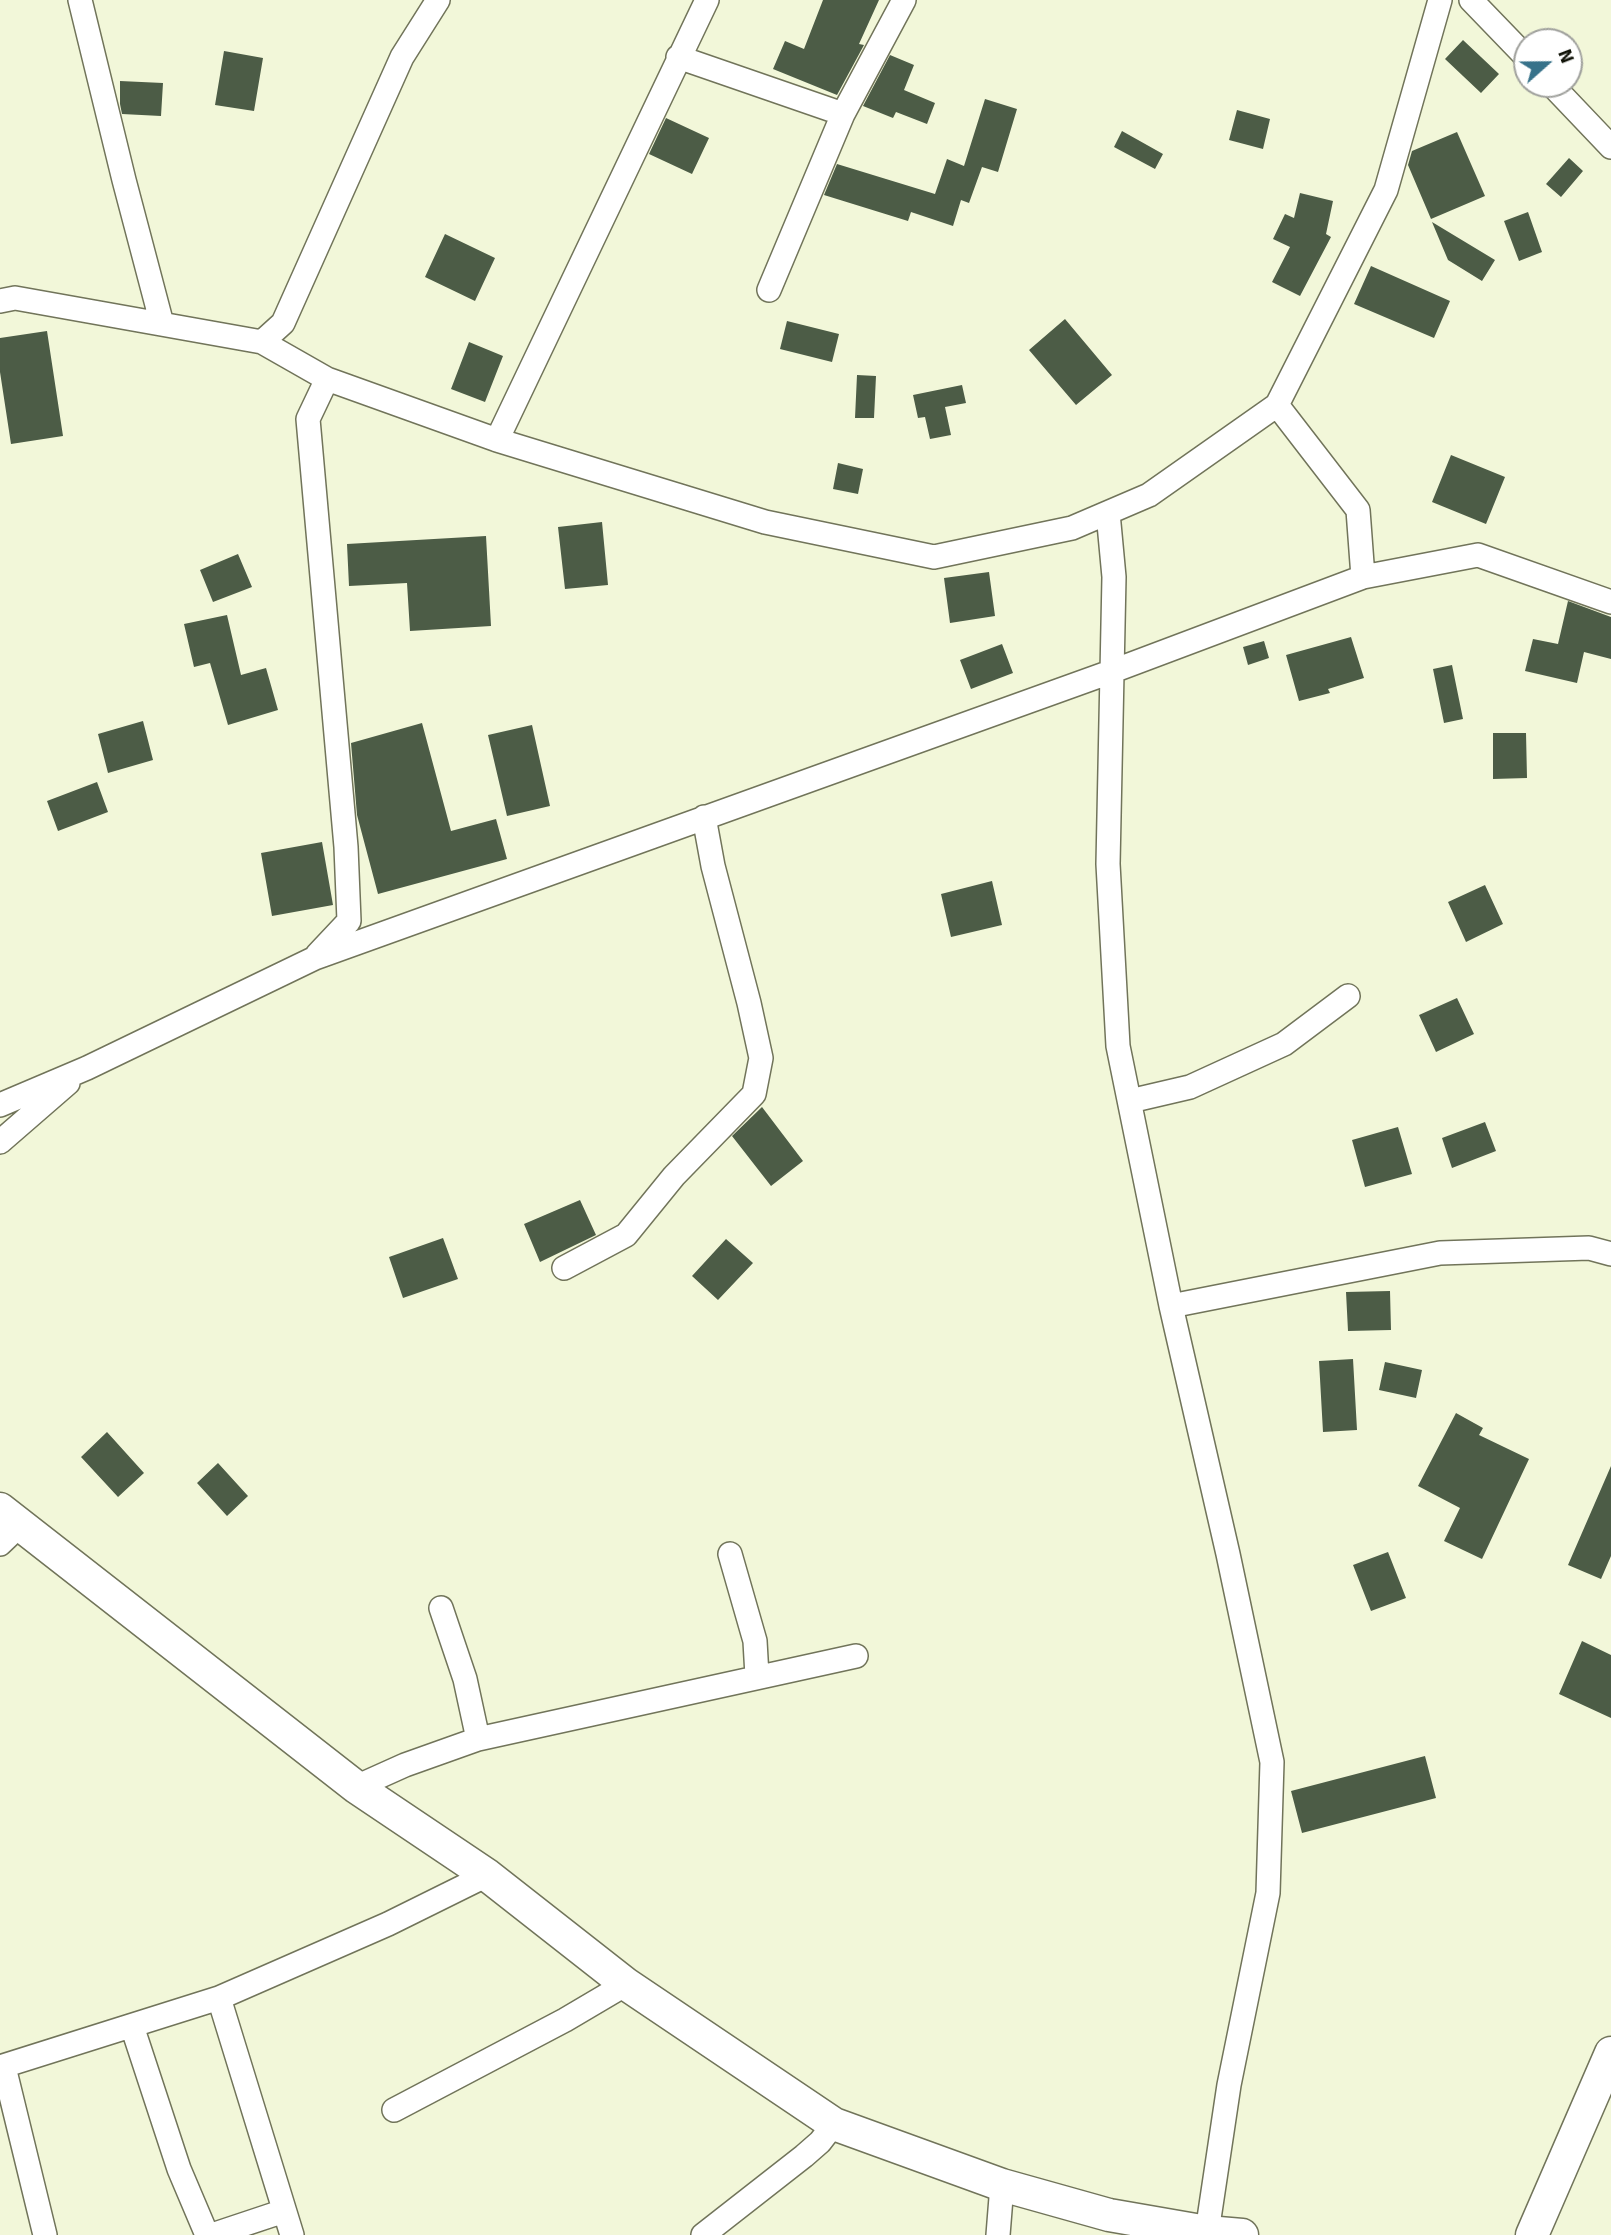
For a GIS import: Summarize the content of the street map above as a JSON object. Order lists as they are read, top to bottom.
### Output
{
  "north": "right"
}
